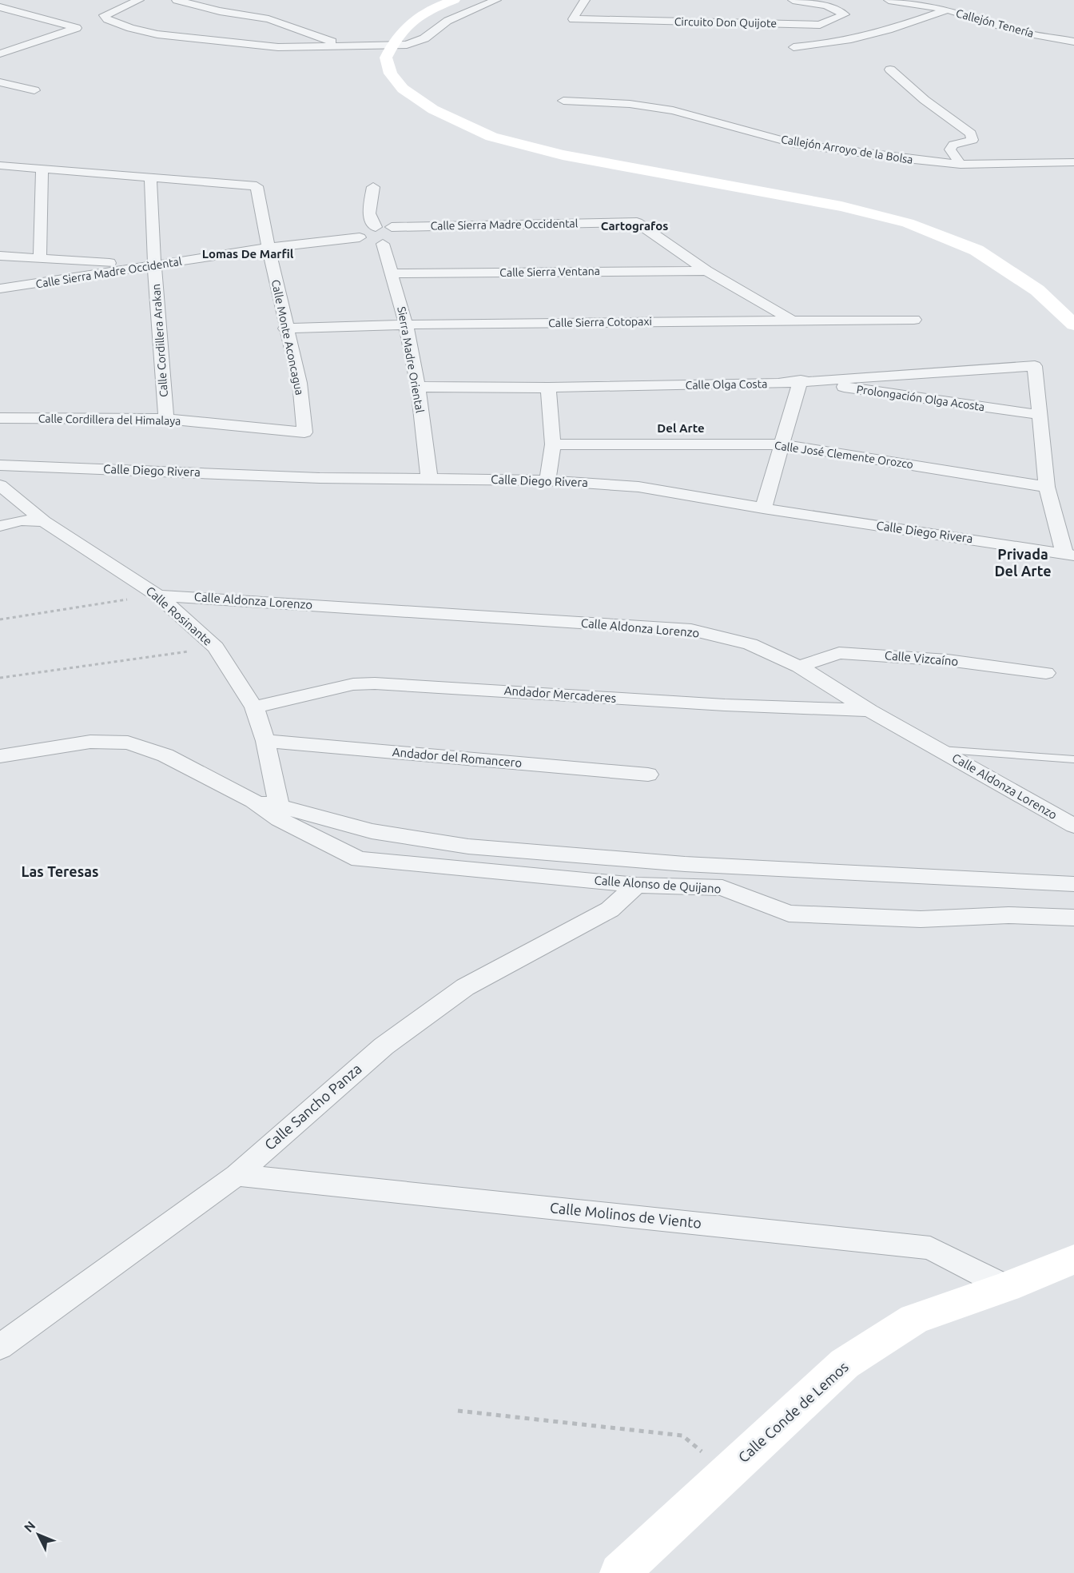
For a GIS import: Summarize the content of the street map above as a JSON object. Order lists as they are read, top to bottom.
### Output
{
  "streets": {
    "street": [
      "Circuito Don Quijote",
      "Callejón Tenería",
      "Callejón Arroyo de la Bolsa",
      "Calle Sierra Madre Occidental",
      "Calle Sierra Ventana",
      "Calle Sierra Cotopaxi",
      "Calle Monte Aconcagua",
      "Calle Cordillera Arakan",
      "Sierra Madre Oriental",
      "Calle Olga Costa",
      "Prolongación Olga Acosta",
      "Calle Cordillera del Himalaya",
      "Calle José Clemente Orozco",
      "Calle Diego Rivera",
      "Calle Aldonza Lorenzo",
      "Calle Rosinante",
      "Calle Vizcaíno",
      "Andador Mercaderes",
      "Andador del Romancero",
      "Calle Alonso de Quijano",
      "Calle Sancho Panza",
      "Calle Molinos de Viento",
      "Calle Conde de Lemos"
    ]
  },
  "crossings": [
    ["Calle Sierra Madre Occidental", "Calle Sierra Ventana"],
    ["Calle Sierra Madre Occidental", "Calle Sierra Cotopaxi"],
    ["Calle Sierra Madre Occidental", "Calle Monte Aconcagua"],
    ["Calle Sierra Madre Occidental", "Calle Cordillera Arakan"],
    ["Calle Sierra Ventana", "Sierra Madre Oriental"],
    ["Calle Sierra Cotopaxi", "Calle Monte Aconcagua"],
    ["Calle Sierra Cotopaxi", "Sierra Madre Oriental"],
    ["Calle Monte Aconcagua", "Calle Cordillera Arakan"],
    ["Calle Monte Aconcagua", "Calle Cordillera del Himalaya"],
    ["Calle Cordillera Arakan", "Calle Cordillera del Himalaya"],
    ["Sierra Madre Oriental", "Calle Olga Costa"],
    ["Sierra Madre Oriental", "Calle Diego Rivera"],
    ["Calle Olga Costa", "Prolongación Olga Acosta"],
    ["Calle Aldonza Lorenzo", "Calle Rosinante"],
    ["Calle Aldonza Lorenzo", "Calle Vizcaíno"],
    ["Calle Aldonza Lorenzo", "Andador Mercaderes"],
    ["Calle Rosinante", "Andador Mercaderes"],
    ["Calle Rosinante", "Andador del Romancero"],
    ["Calle Rosinante", "Calle Alonso de Quijano"],
    ["Calle Alonso de Quijano", "Calle Sancho Panza"],
    ["Calle Sancho Panza", "Calle Molinos de Viento"],
    ["Calle Molinos de Viento", "Calle Conde de Lemos"]
  ],
  "districts": [
    "Cartografos",
    "Lomas De Marfil",
    "Del Arte",
    "Privada Del Arte",
    "Las Teresas"
  ],
  "north": "top left"
}
